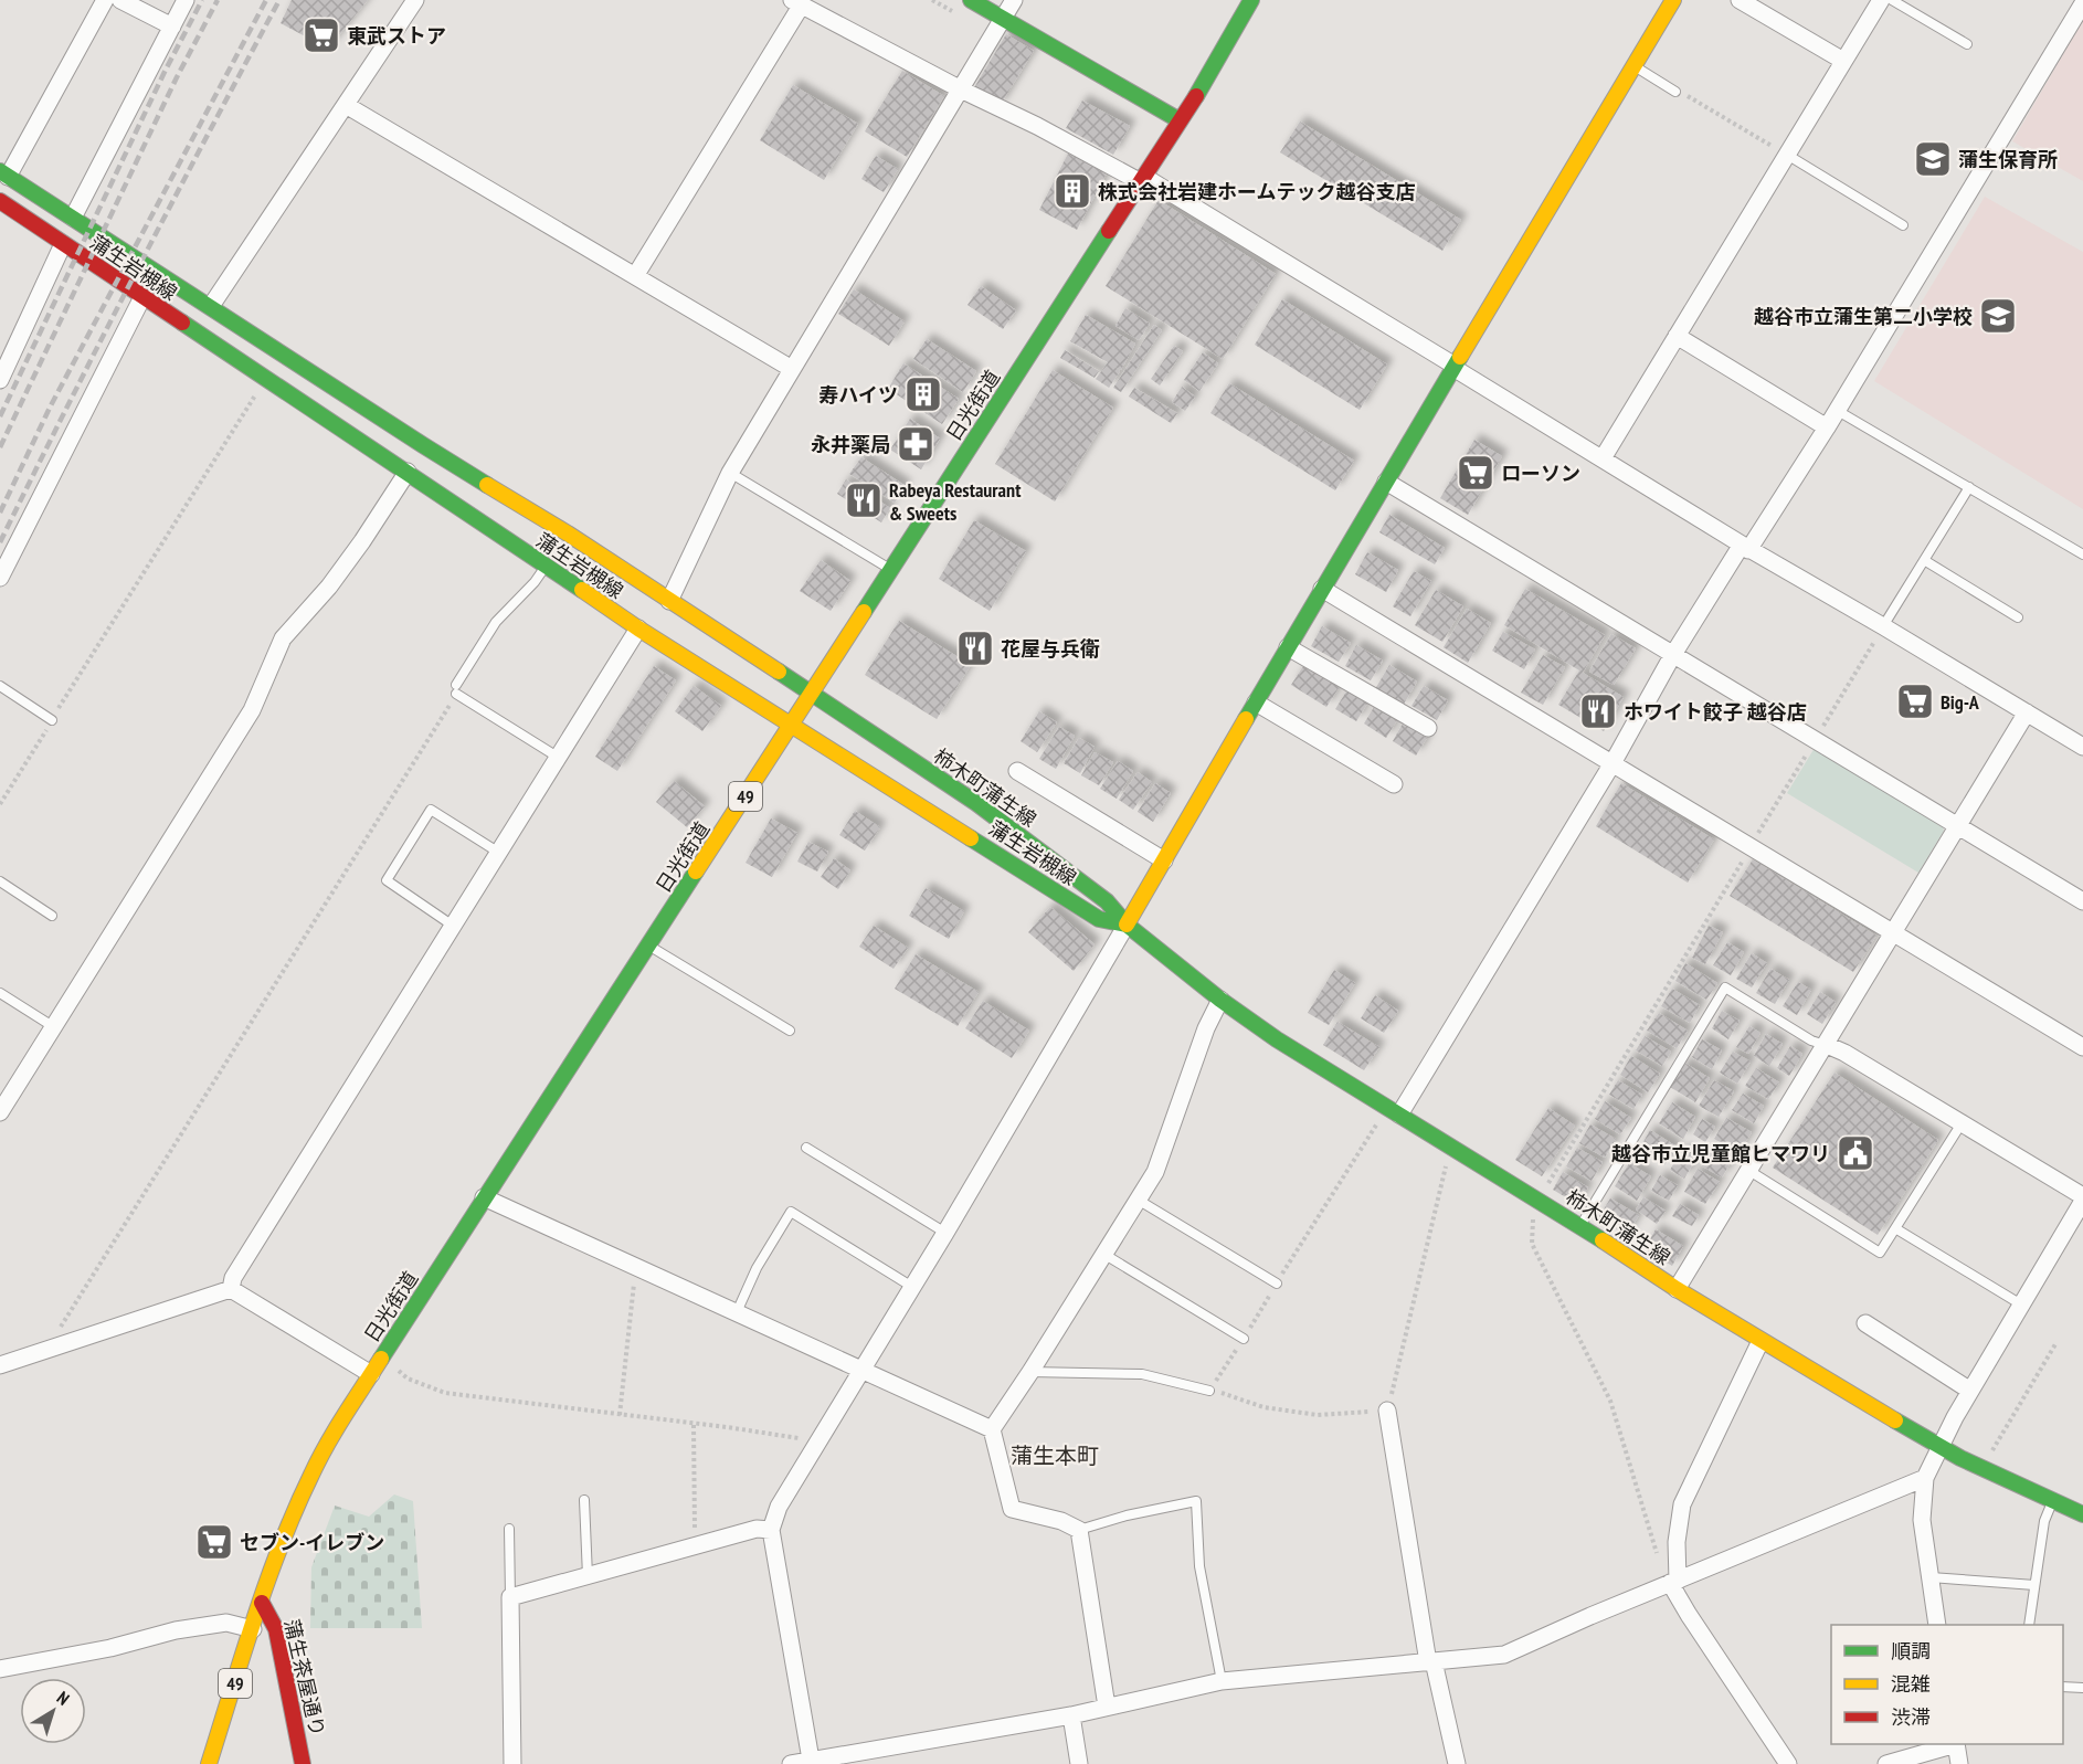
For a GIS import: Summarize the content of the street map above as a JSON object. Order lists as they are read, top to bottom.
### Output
{
  "streets": {
    "main road": [
      "蒲生岩槻線",
      "日光街道",
      "柿木町蒲生線",
      "49",
      "蒲生茶屋通り"
    ]
  },
  "crossings": [
    ["蒲生岩槻線", "日光街道"],
    ["蒲生岩槻線", "柿木町蒲生線"],
    ["日光街道", "柿木町蒲生線"],
    ["日光街道", "蒲生茶屋通り"]
  ],
  "districts": ["蒲生本町"],
  "places": {
    "supermarket": [
      "東武ストア",
      "ローソン",
      "Big-A",
      "セブン-イレブン"
    ],
    "school or university": ["蒲生保育所", "越谷市立蒲生第二小学校"],
    "building": ["株式会社岩建ホームテック越谷支店", "寿ハイツ"],
    "pharmacy": ["永井薬局"],
    "restaurant": ["Rabeya Restaurant & Sweets", "花屋与兵衛", "ホワイト餃子 越谷店"],
    "public building": ["越谷市立児童館ヒマワリ"]
  },
  "legend": ["順調", "混雑", "渋滞"],
  "north": "top right"
}
